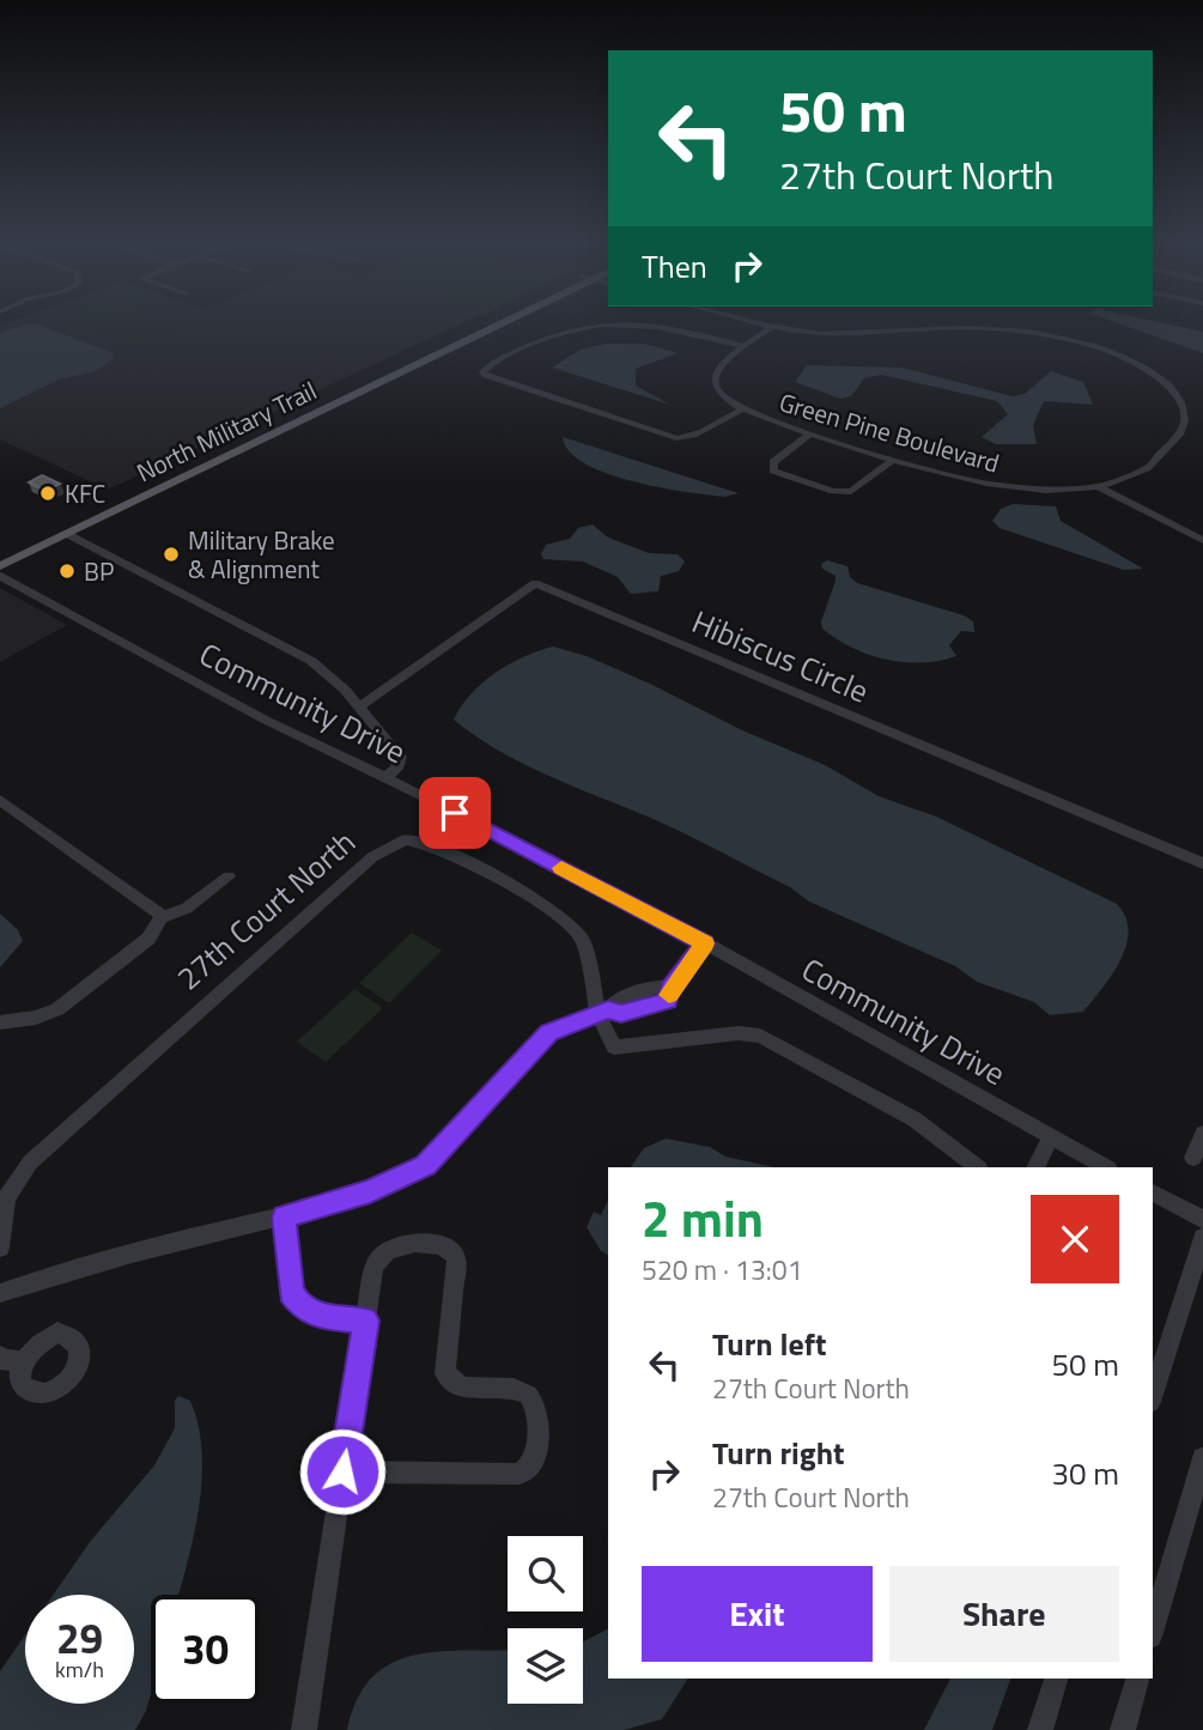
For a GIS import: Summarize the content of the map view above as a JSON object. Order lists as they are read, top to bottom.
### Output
{
  "streets": {
    "main road": ["North Military Trail"],
    "street": [
      "Green Pine Boulevard",
      "Hibiscus Circle",
      "Community Drive",
      "27th Court North"
    ]
  },
  "places": ["KFC", "Military Brake & Alignment", "BP"],
  "page": {
    "turn": ["50 m", "27th Court North"],
    "then": "Then",
    "heading": ["2 min", "520 m · 13:01"],
    "list": [
      {
        "name": "Turn left",
        "note": "27th Court North",
        "value": "50 m"
      },
      {
        "name": "Turn right",
        "note": "27th Court North",
        "value": "30 m"
      }
    ],
    "buttons": ["Exit", "Share"],
    "speed": "29 km/h",
    "limit": "30"
  }
}
